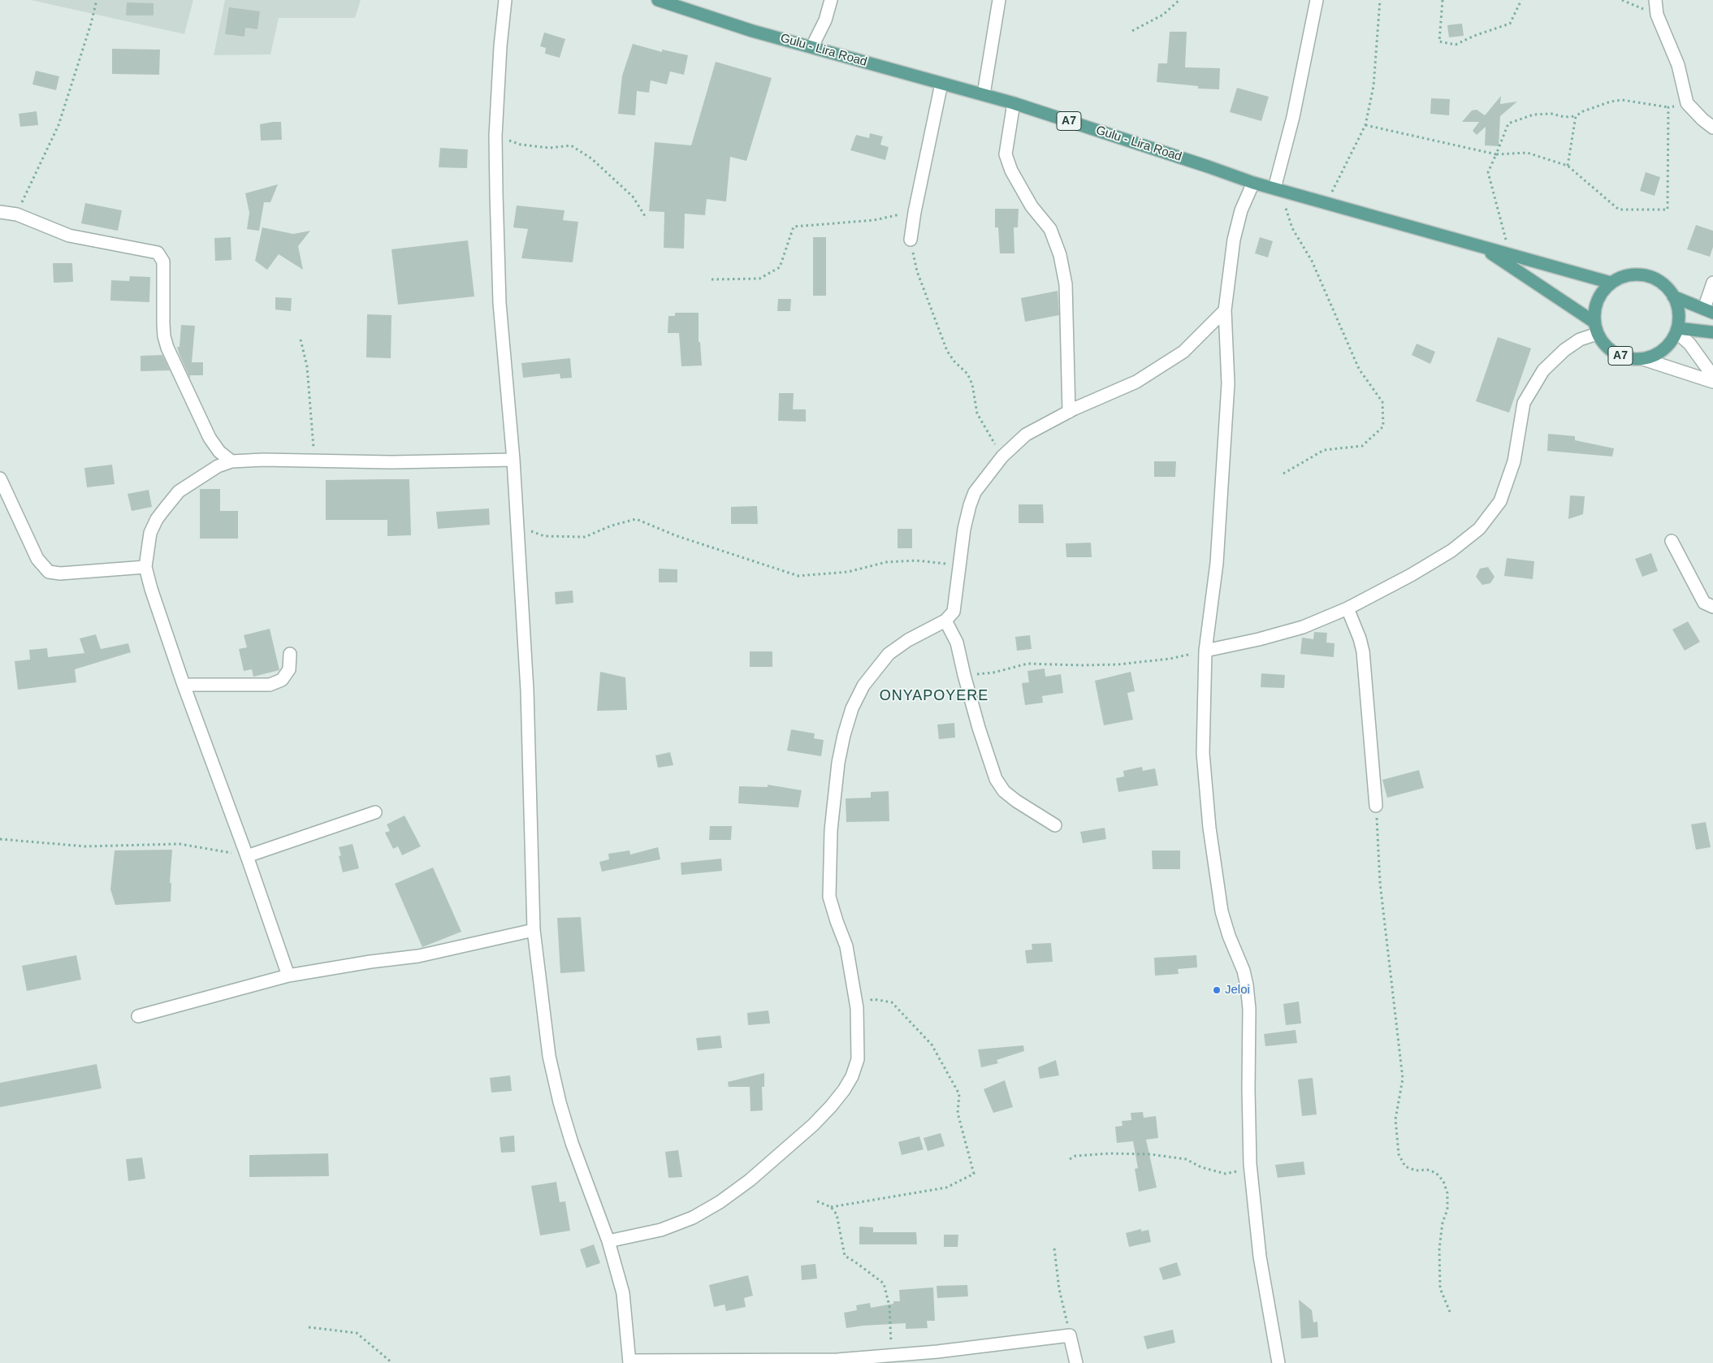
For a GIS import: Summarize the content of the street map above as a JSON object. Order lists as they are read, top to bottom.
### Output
{
  "streets": {
    "main road": ["Gulu - Lira Road", "A7"]
  },
  "crossings": [
    ["Gulu - Lira Road", "A7"]
  ],
  "districts": ["ONYAPOYERE"],
  "places": ["Jeloi"]
}
